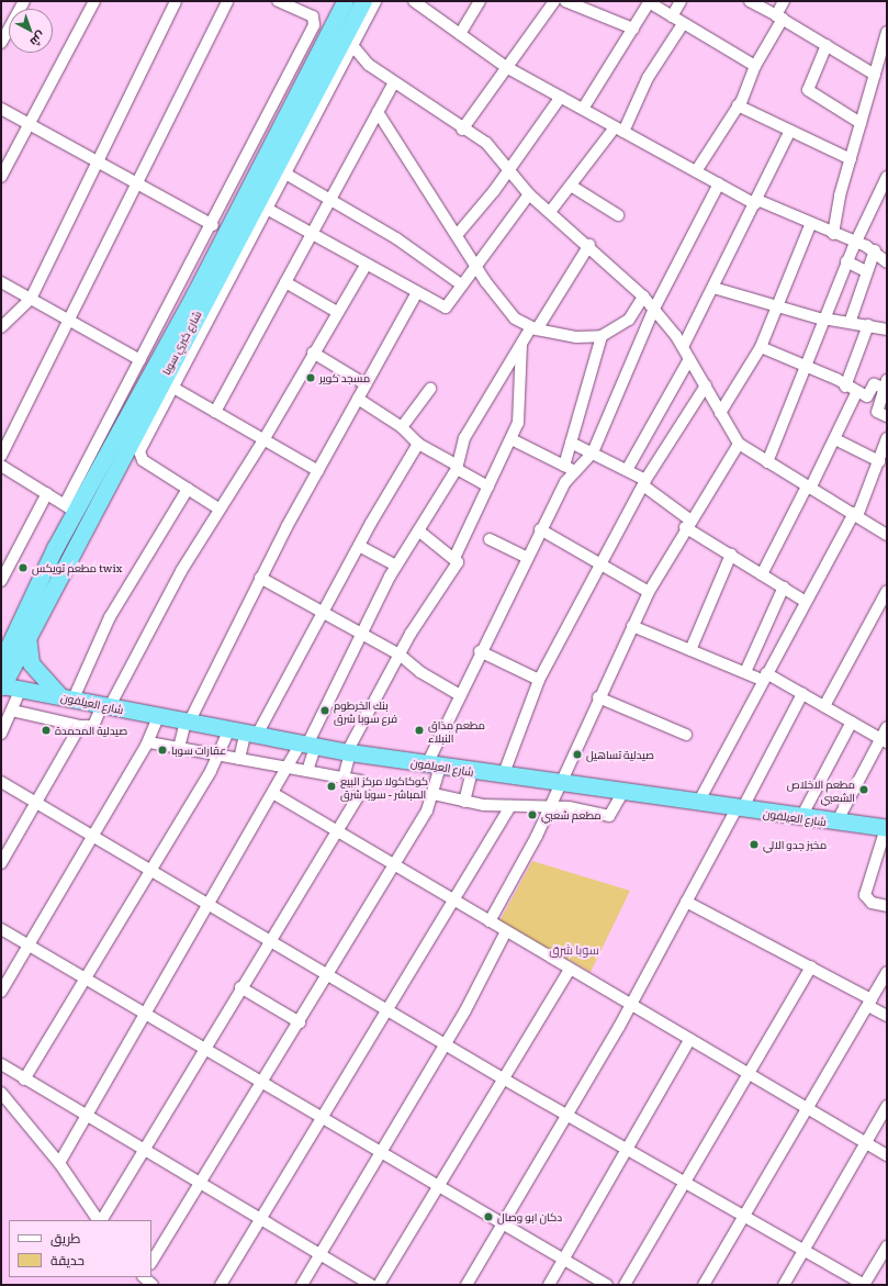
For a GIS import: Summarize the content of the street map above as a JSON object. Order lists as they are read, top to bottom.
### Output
{
  "streets": {
    "highway": ["شارع كبري سوبا", "شارع العيلفون"]
  },
  "crossings": [
    ["شارع كبري سوبا", "شارع العيلفون"]
  ],
  "districts": ["سوبا شرق"],
  "places": [
    "مسجد كوير",
    "مطعم تويكس twix",
    "بنك الخرطوم فرع سوبا شرق",
    "صيدلية المحمدة",
    "مطعم مذاق النبلاء",
    "عقارات سوبا",
    "صيدلية تساهيل",
    "كوكاكولا مركز البيع المباشر - سوبا شرق",
    "مطعم الاخلاص الشعبي",
    "مطعم شعبي",
    "مخبز جدو الالي",
    "دكان ابو وصال"
  ],
  "legend": ["طريق", "حديقة"],
  "north": "bottom right"
}
